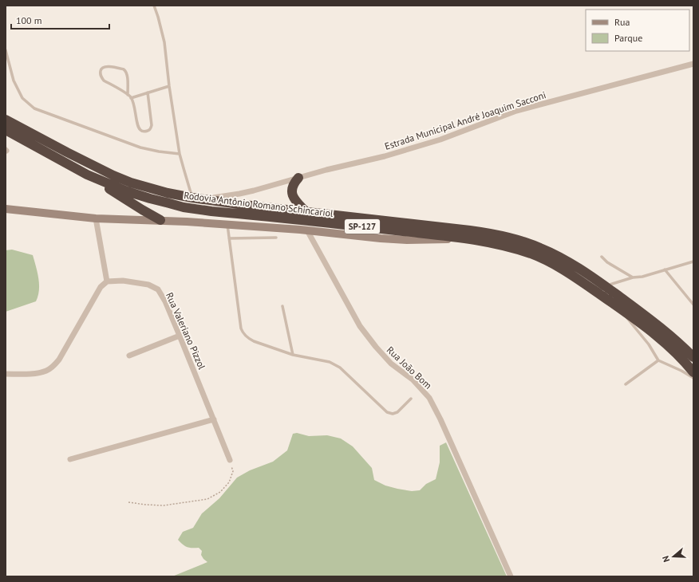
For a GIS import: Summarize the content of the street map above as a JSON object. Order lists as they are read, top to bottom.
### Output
{
  "streets": {
    "highway": ["Rodovia Antônio Romano Schincariol", "SP-127"],
    "street": ["Estrada Municipal André Joaquim Sacconi", "Rua Valeriano Pizzol", "Rua João Bom"]
  },
  "crossings": [
    ["Estrada Municipal André Joaquim Sacconi", "Rodovia Antônio Romano Schincariol"]
  ],
  "legend": ["Rua", "Parque"],
  "scale_bar": "100 m",
  "north": "left"
}
